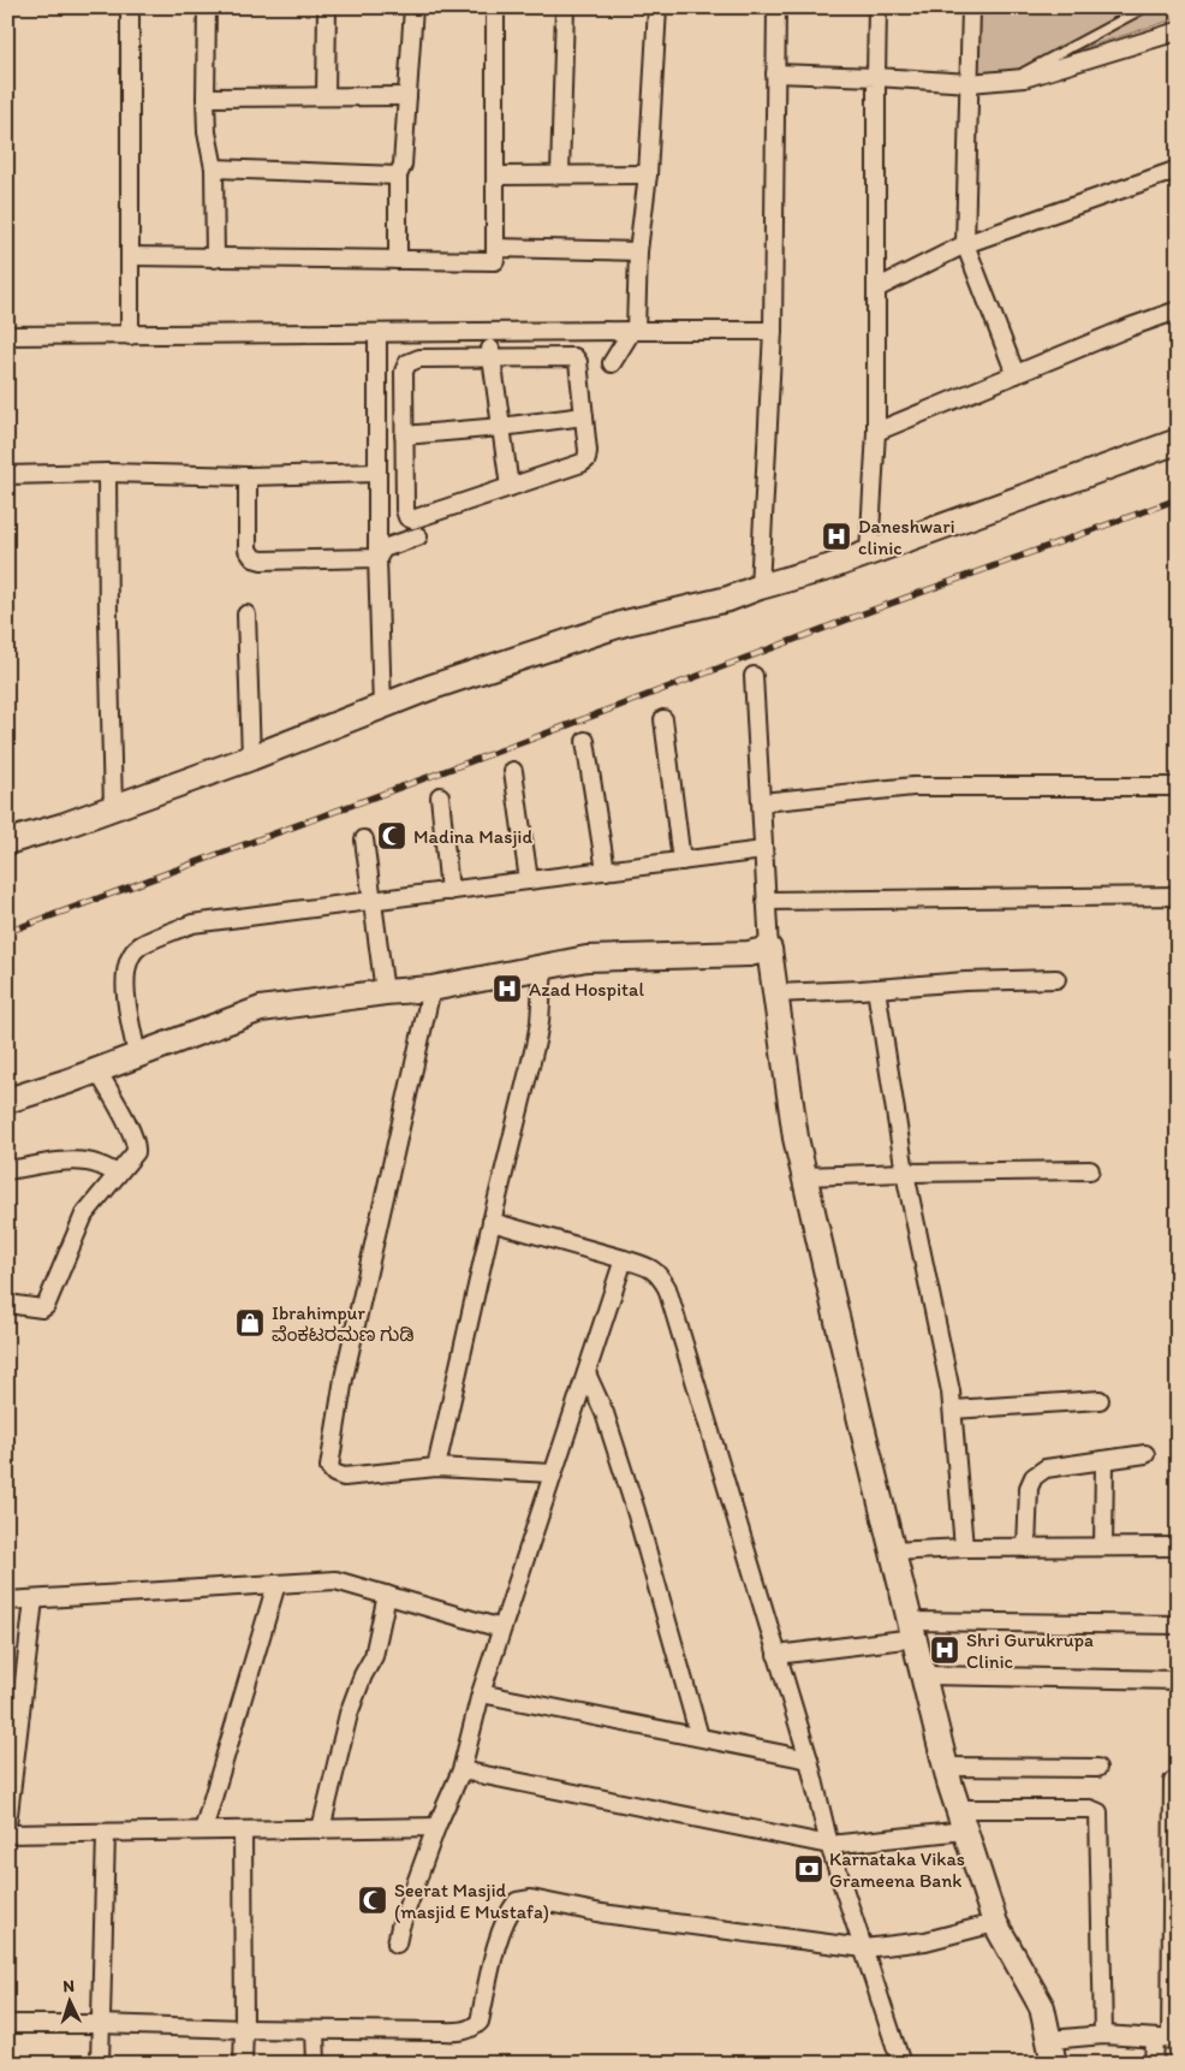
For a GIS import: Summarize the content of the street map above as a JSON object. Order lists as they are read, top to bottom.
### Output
{
  "places": {
    "hospital": ["Daneshwari clinic", "Azad Hospital", "Shri Gurukrupa Clinic"],
    "mosque": ["Madina Masjid", "Seerat Masjid (masjid E Mustafa)"],
    "shop": ["Ibrahimpur ವೆಂಕಟರಮಣ ಗುಡಿ"],
    "bank": ["Karnataka Vikas Grameena Bank"]
  },
  "north": "top"
}
